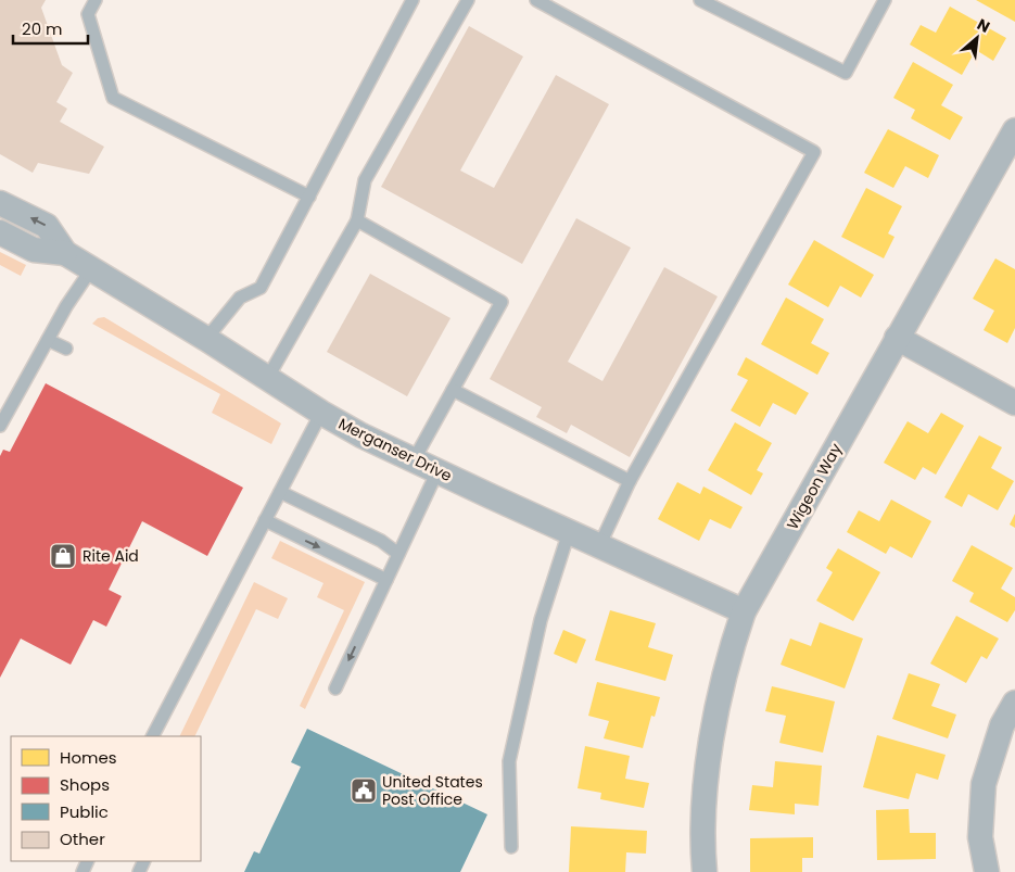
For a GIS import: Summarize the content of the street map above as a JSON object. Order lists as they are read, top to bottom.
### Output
{
  "streets": {
    "street": ["Merganser Drive", "Wigeon Way"]
  },
  "crossings": [
    ["Merganser Drive", "Wigeon Way"]
  ],
  "places": {
    "shop": ["Rite Aid"],
    "public building": ["United States Post Office"]
  },
  "legend": [
    "Homes",
    "Shops",
    "Public",
    "Other"
  ],
  "scale_bar": "20 m",
  "north": "top right"
}
